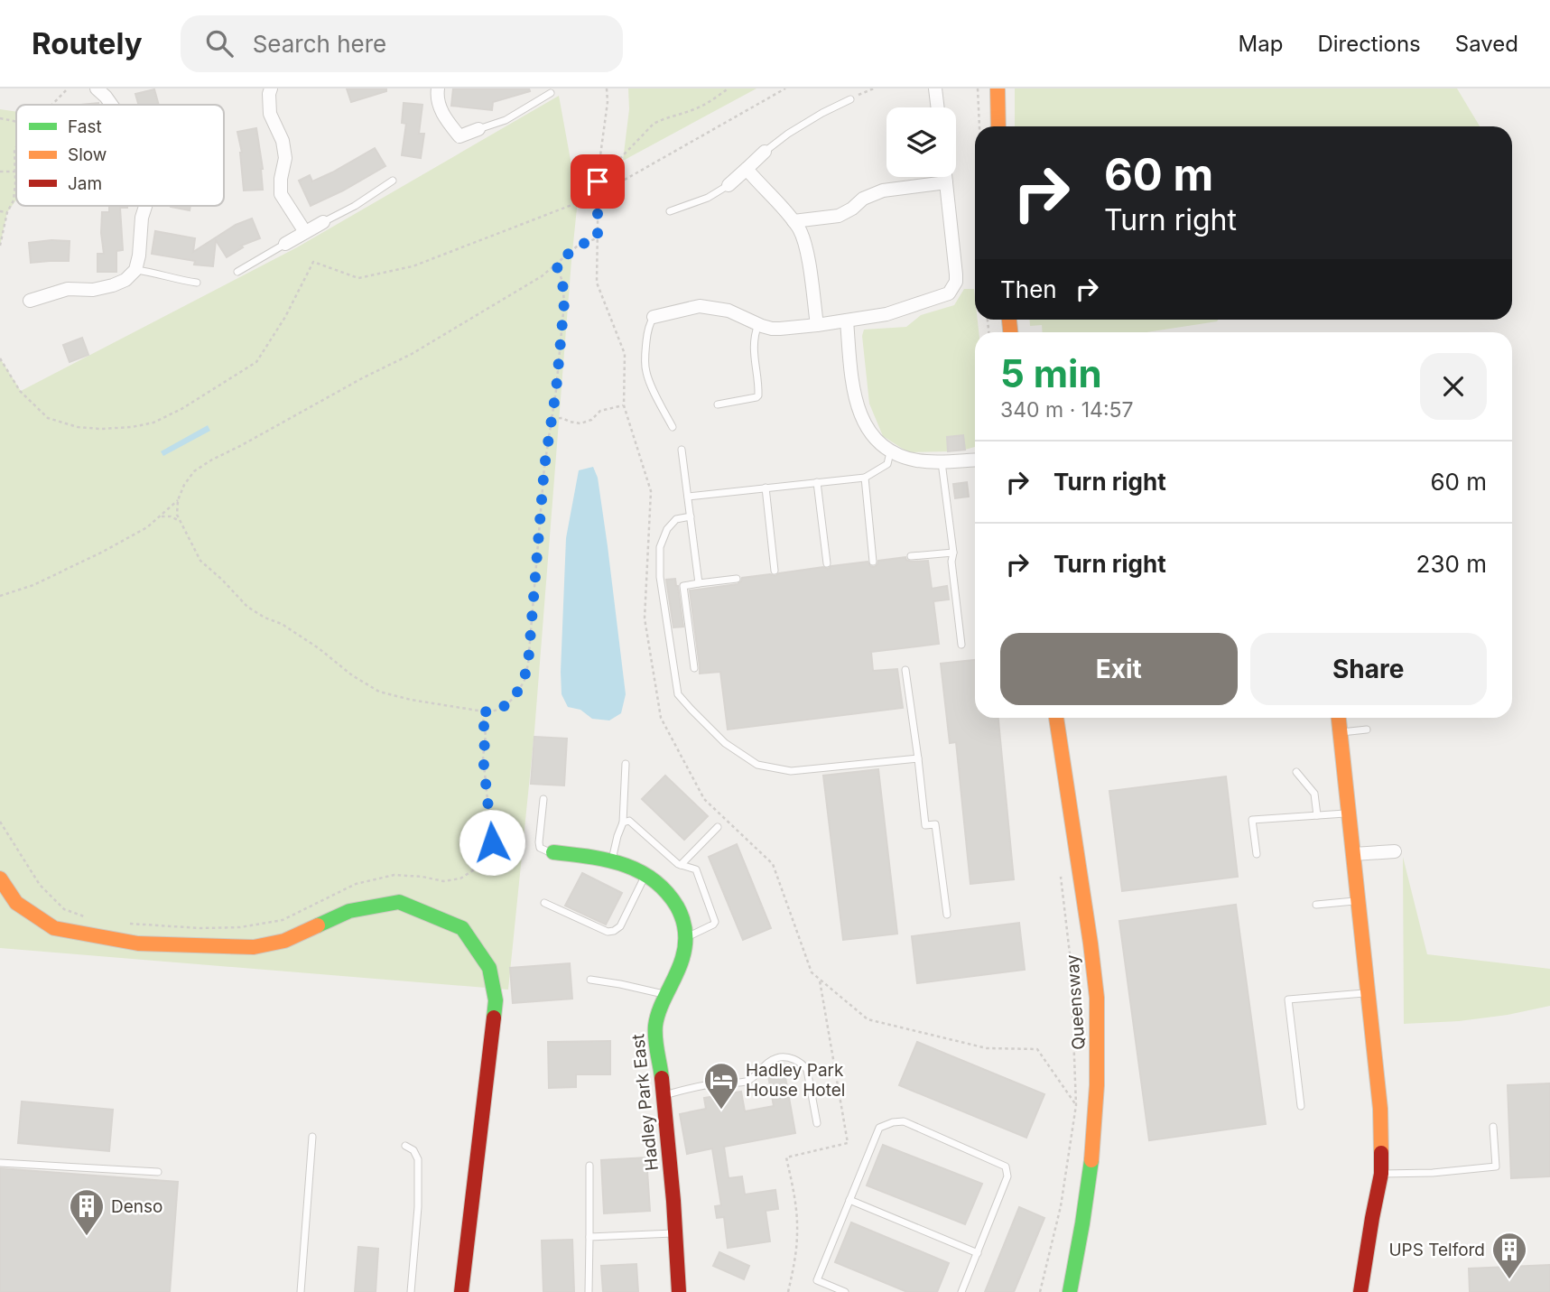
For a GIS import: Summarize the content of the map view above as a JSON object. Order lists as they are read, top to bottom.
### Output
{
  "streets": {
    "street": ["Queensway", "Hadley Park East"]
  },
  "places": {
    "hotel": ["Hadley Park House Hotel"],
    "building": ["Denso", "UPS Telford"]
  },
  "legend": ["Fast", "Slow", "Jam"],
  "page": {
    "header": "Routely",
    "search": "Search here",
    "nav": ["Map", "Directions", "Saved"],
    "turn": ["60 m", "Turn right"],
    "then": "Then",
    "heading": ["5 min", "340 m · 14:57"],
    "list": [
      {
        "name": "Turn right",
        "value": "60 m"
      },
      {
        "name": "Turn right",
        "value": "230 m"
      }
    ],
    "buttons": ["Exit", "Share"]
  }
}
